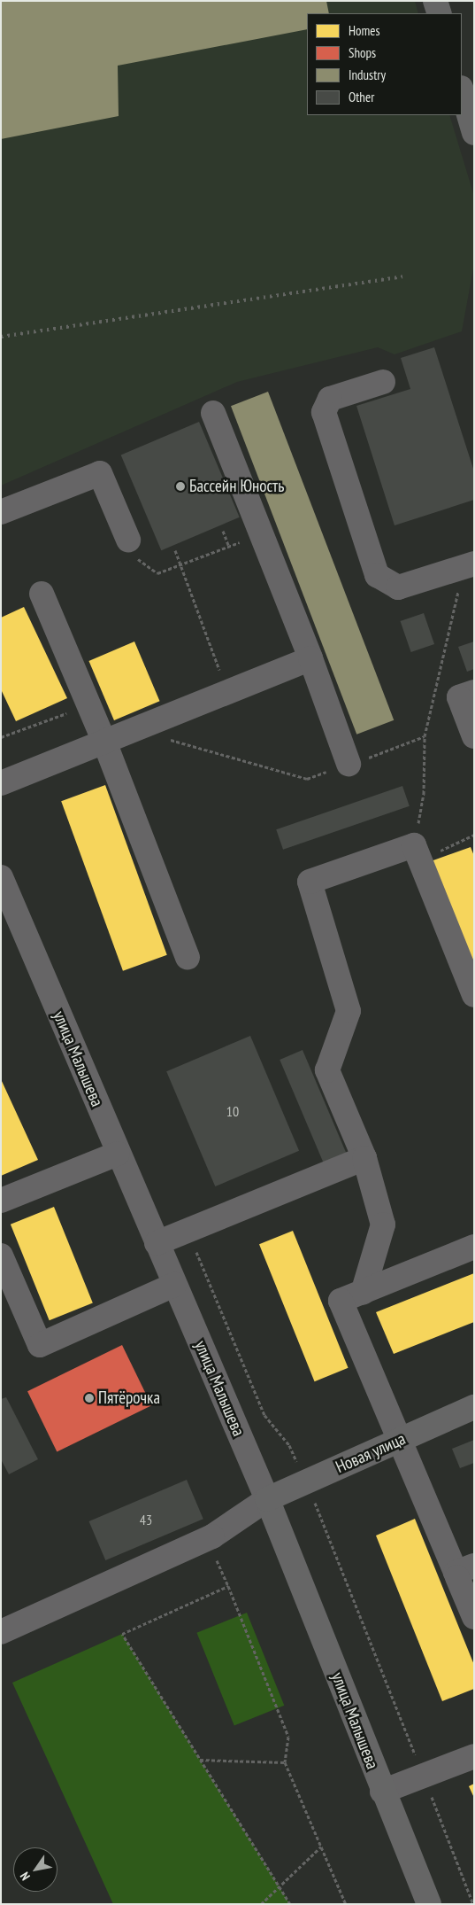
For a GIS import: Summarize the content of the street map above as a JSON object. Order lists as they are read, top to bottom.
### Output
{
  "streets": {
    "main road": ["улица Малышева", "Новая улица"]
  },
  "crossings": [
    ["улица Малышева", "Новая улица"]
  ],
  "places": ["Бассейн Юность", "Пятёрочка"],
  "house_numbers": ["10", "43"],
  "legend": [
    "Homes",
    "Shops",
    "Industry",
    "Other"
  ],
  "north": "bottom left"
}
